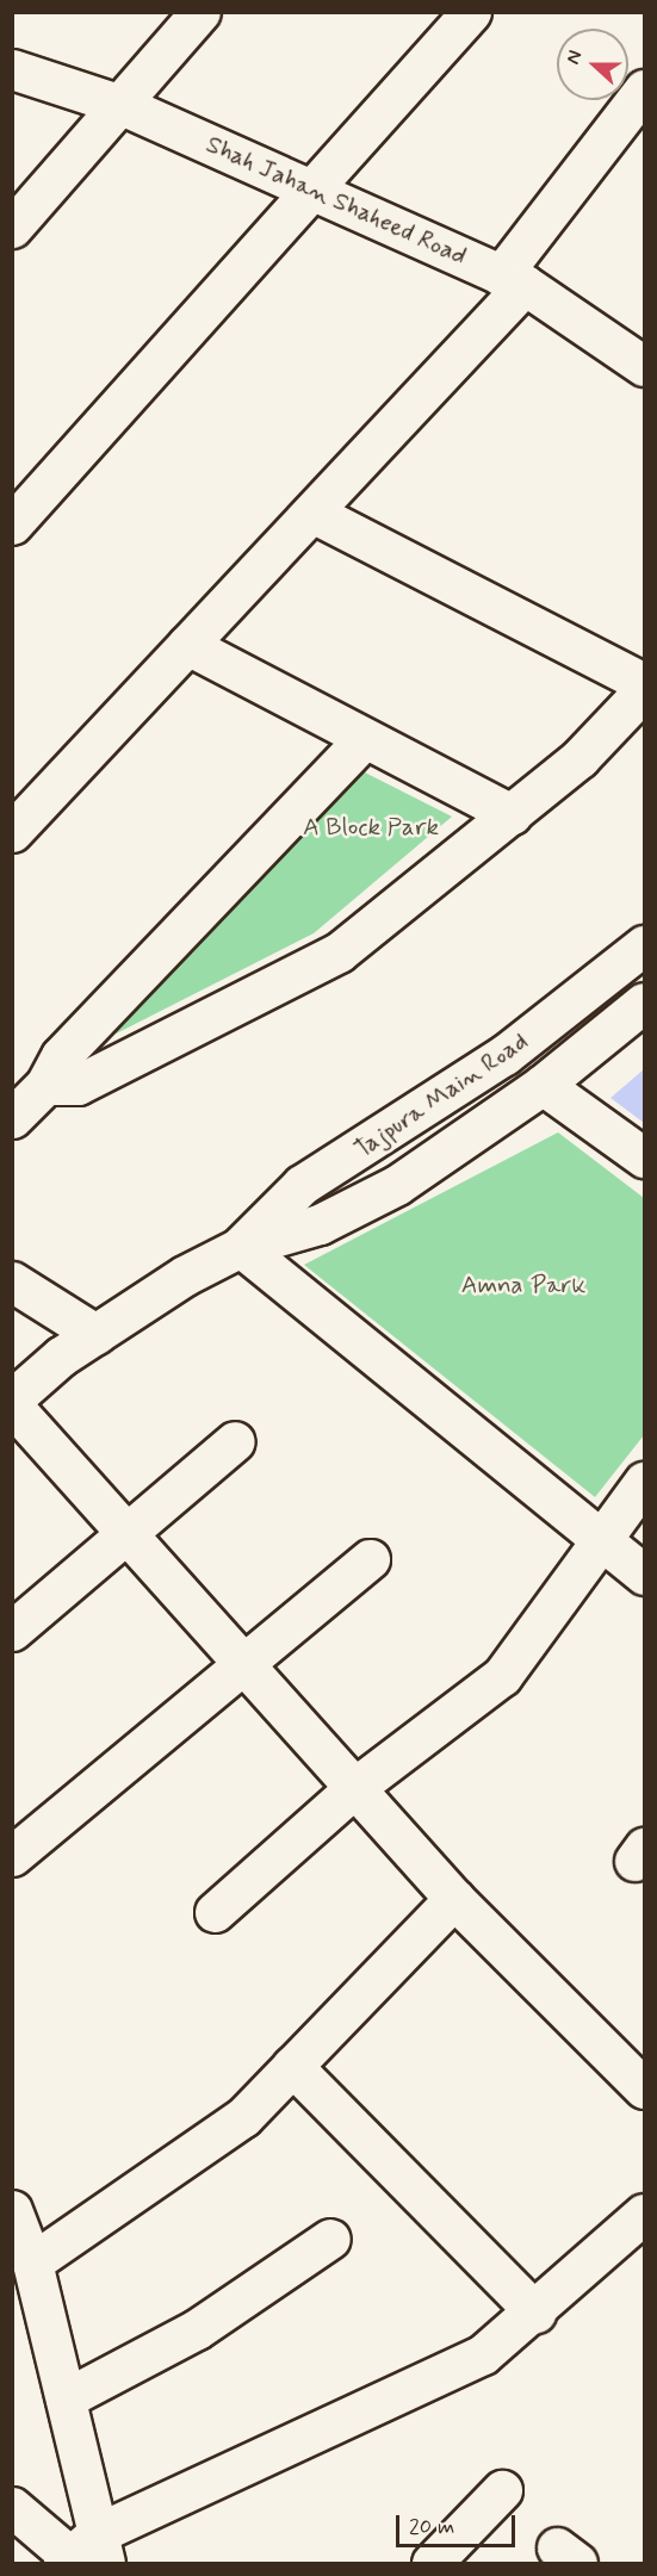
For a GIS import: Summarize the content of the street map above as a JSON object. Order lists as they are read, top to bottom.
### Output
{
  "streets": {
    "street": ["Shah Jahan Shaheed Road", "Tajpura Main Road"]
  },
  "parks": ["A Block Park", "Amna Park"],
  "scale_bar": "20 m",
  "north": "left"
}
